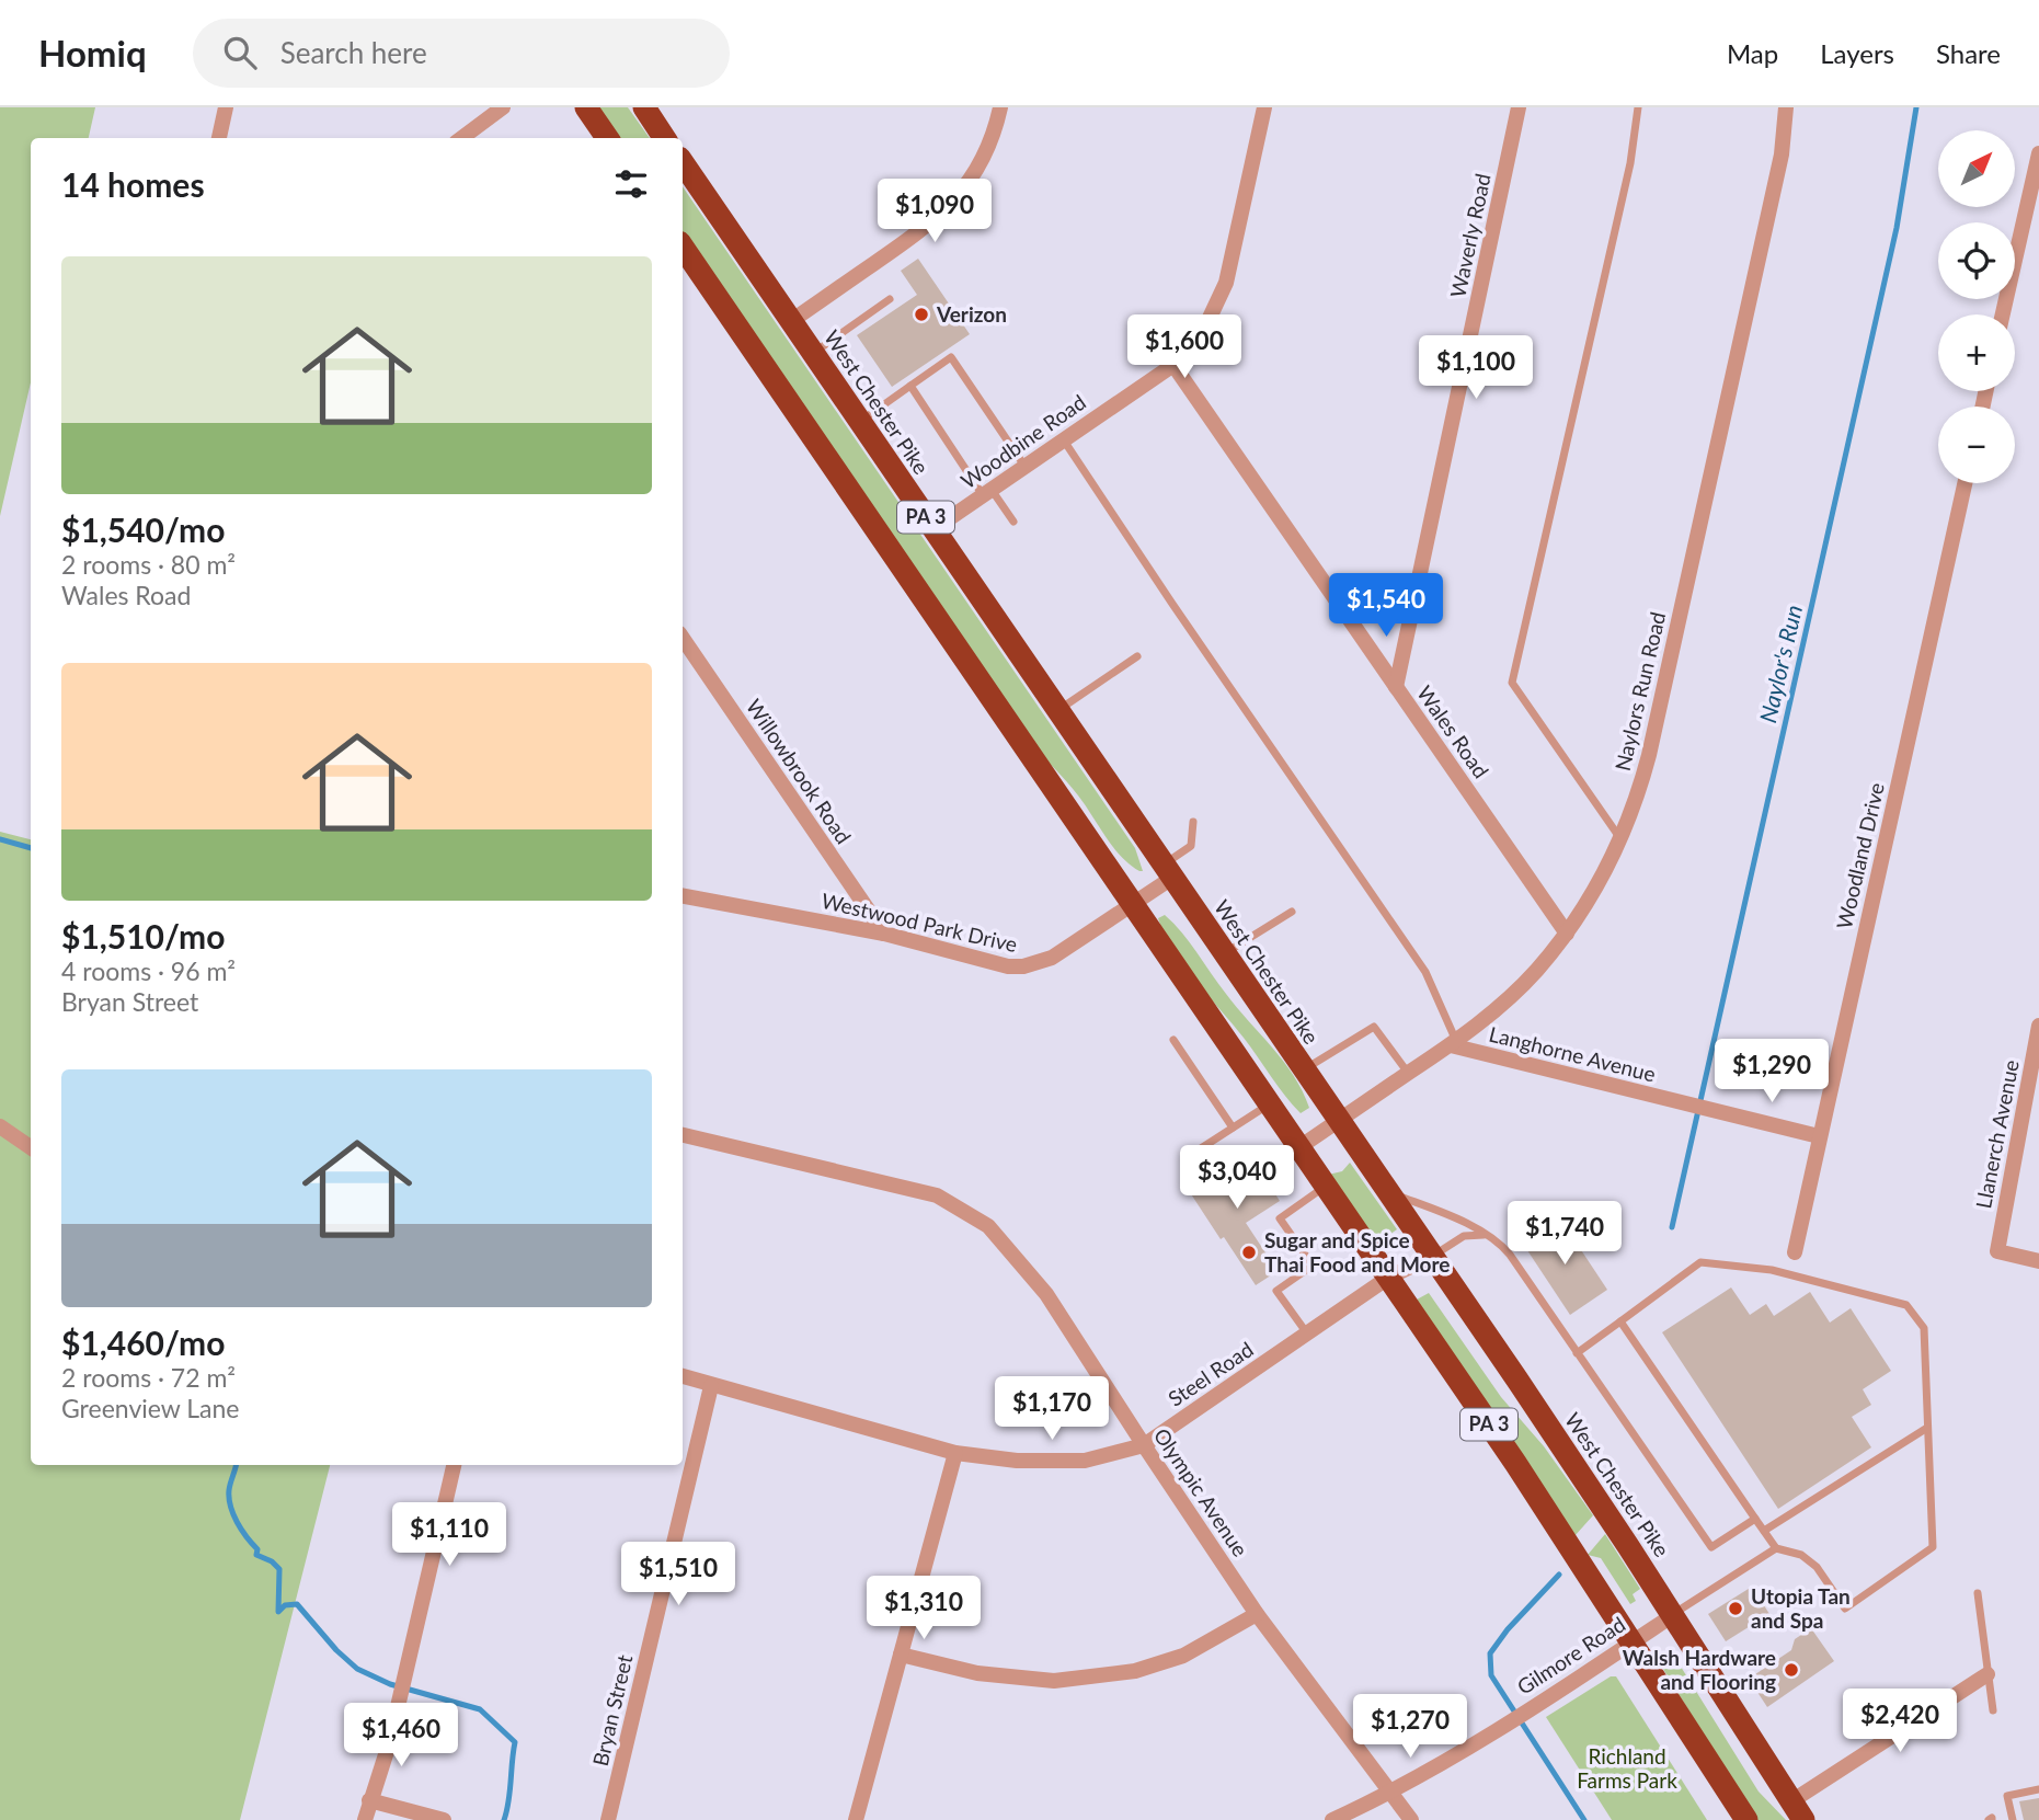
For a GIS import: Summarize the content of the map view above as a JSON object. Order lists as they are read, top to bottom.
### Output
{
  "streets": {
    "highway": ["West Chester Pike", "PA 3"],
    "street": [
      "Waverly Road",
      "Woodbine Road",
      "Naylors Run Road",
      "Wales Road",
      "Willowbrook Road",
      "Woodland Drive",
      "Westwood Park Drive",
      "Langhorne Avenue",
      "Llanerch Avenue",
      "Steel Road",
      "Olympic Avenue",
      "Gilmore Road",
      "Bryan Street"
    ]
  },
  "crossings": [
    ["Waverly Road", "Wales Road"],
    ["West Chester Pike", "Woodbine Road"],
    ["West Chester Pike", "Naylors Run Road"],
    ["West Chester Pike", "Westwood Park Drive"],
    ["West Chester Pike", "Steel Road"],
    ["West Chester Pike", "Gilmore Road"],
    ["Woodbine Road", "Wales Road"],
    ["PA 3", "Naylors Run Road"],
    ["PA 3", "Westwood Park Drive"],
    ["PA 3", "Steel Road"],
    ["PA 3", "Gilmore Road"],
    ["Naylors Run Road", "Wales Road"],
    ["Naylors Run Road", "Langhorne Avenue"],
    ["Willowbrook Road", "Westwood Park Drive"],
    ["Woodland Drive", "Langhorne Avenue"],
    ["Steel Road", "Olympic Avenue"],
    ["Steel Road", "Bryan Street"],
    ["Olympic Avenue", "Gilmore Road"]
  ],
  "water": ["Naylor's Run"],
  "parks": ["Richland Farms Park"],
  "places": [
    "Verizon",
    "Sugar and Spice Thai Food and More",
    "Utopia Tan and Spa",
    "Walsh Hardware and Flooring"
  ],
  "north": "top right",
  "page": {
    "header": "Homiq",
    "search": "Search here",
    "nav": ["Map", "Layers", "Share"],
    "map_buttons": ["+", "−"],
    "heading": "14 homes",
    "price": [
      "$1,090",
      "$1,600",
      "$1,100",
      "$1,540",
      "$1,290",
      "$3,040",
      "$1,740",
      "$1,170",
      "$1,110",
      "$1,510",
      "$1,310",
      "$2,420",
      "$1,270",
      "$1,460"
    ],
    "list": [
      {
        "name": "$1,540/mo",
        "note": "2 rooms · 80 m² · Wales Road"
      },
      {
        "name": "$1,510/mo",
        "note": "4 rooms · 96 m² · Bryan Street"
      },
      {
        "name": "$1,460/mo",
        "note": "2 rooms · 72 m² · Greenview Lane"
      }
    ]
  }
}
